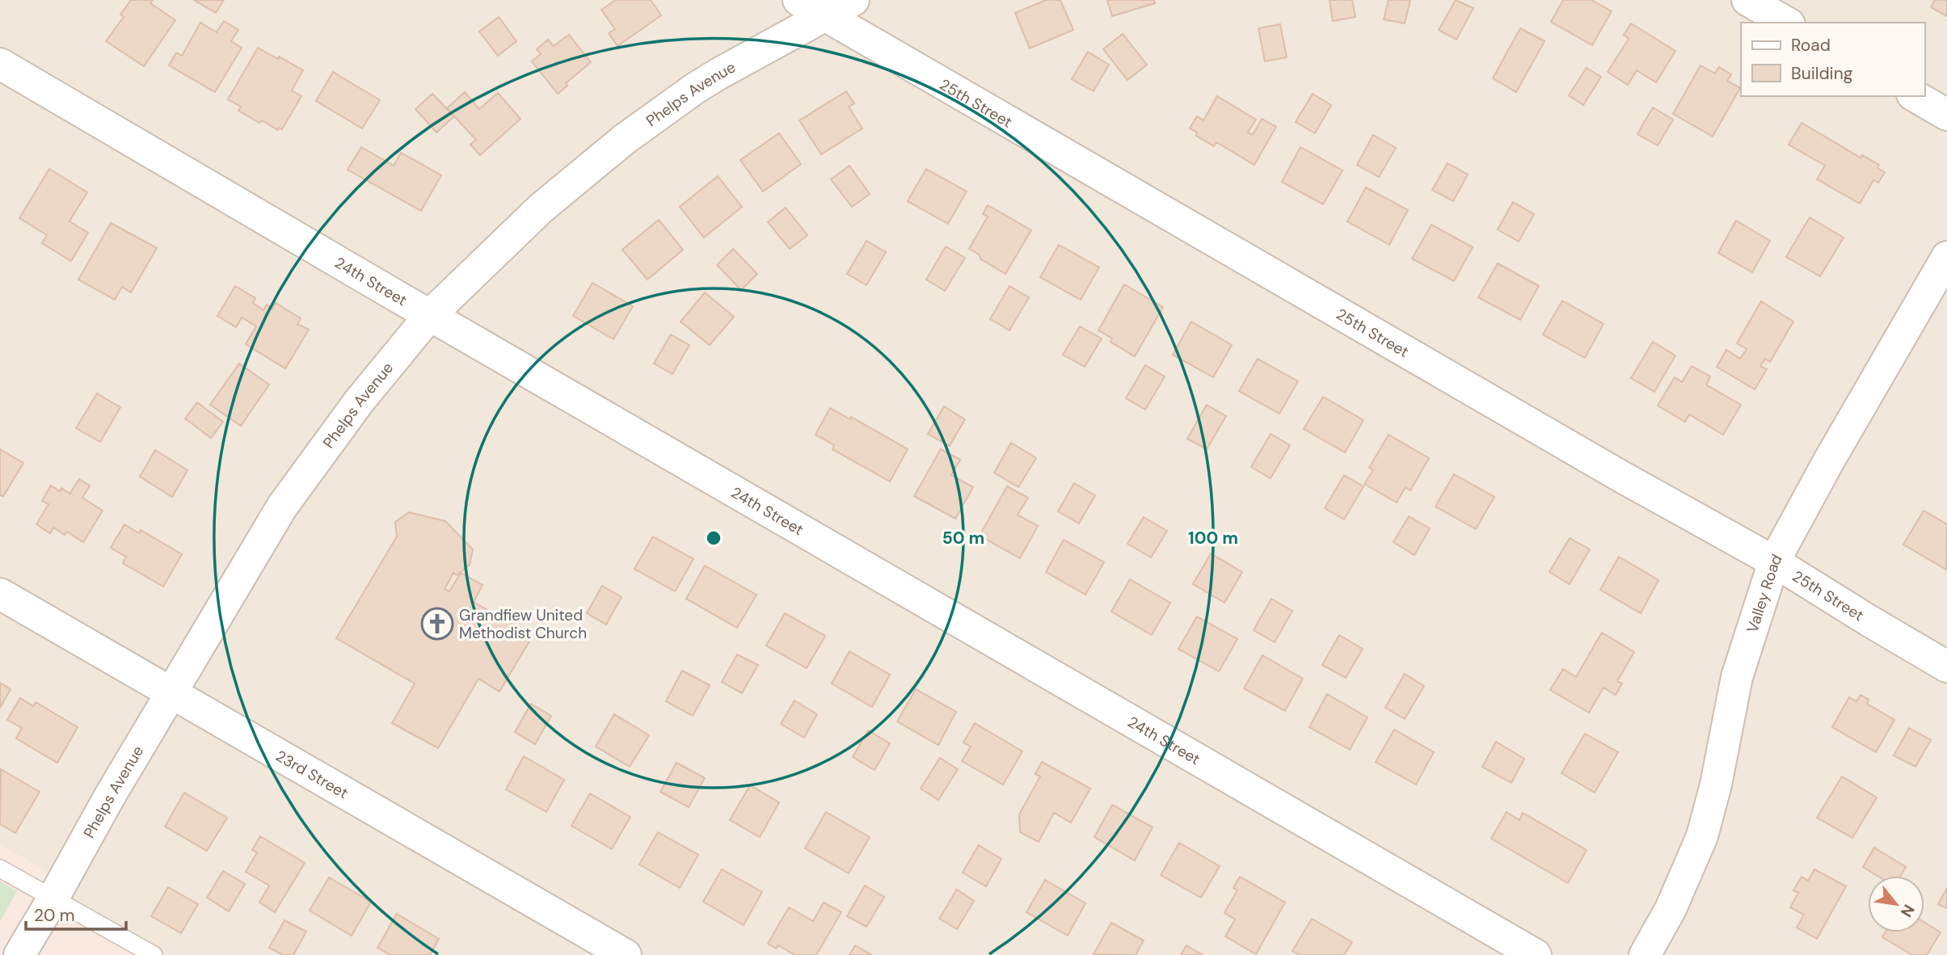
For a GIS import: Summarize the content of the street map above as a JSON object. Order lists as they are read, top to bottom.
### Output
{
  "streets": {
    "street": [
      "Phelps Avenue",
      "25th Street",
      "24th Street",
      "Valley Road",
      "23rd Street"
    ]
  },
  "crossings": [
    ["Phelps Avenue", "25th Street"],
    ["Phelps Avenue", "24th Street"],
    ["Phelps Avenue", "23rd Street"],
    ["25th Street", "Valley Road"]
  ],
  "places": {
    "church": ["Grandfiew United Methodist Church"]
  },
  "legend": ["Road", "Building"],
  "scale_bar": "20 m",
  "north": "bottom right",
  "rings": ["50 m", "100 m"]
}
